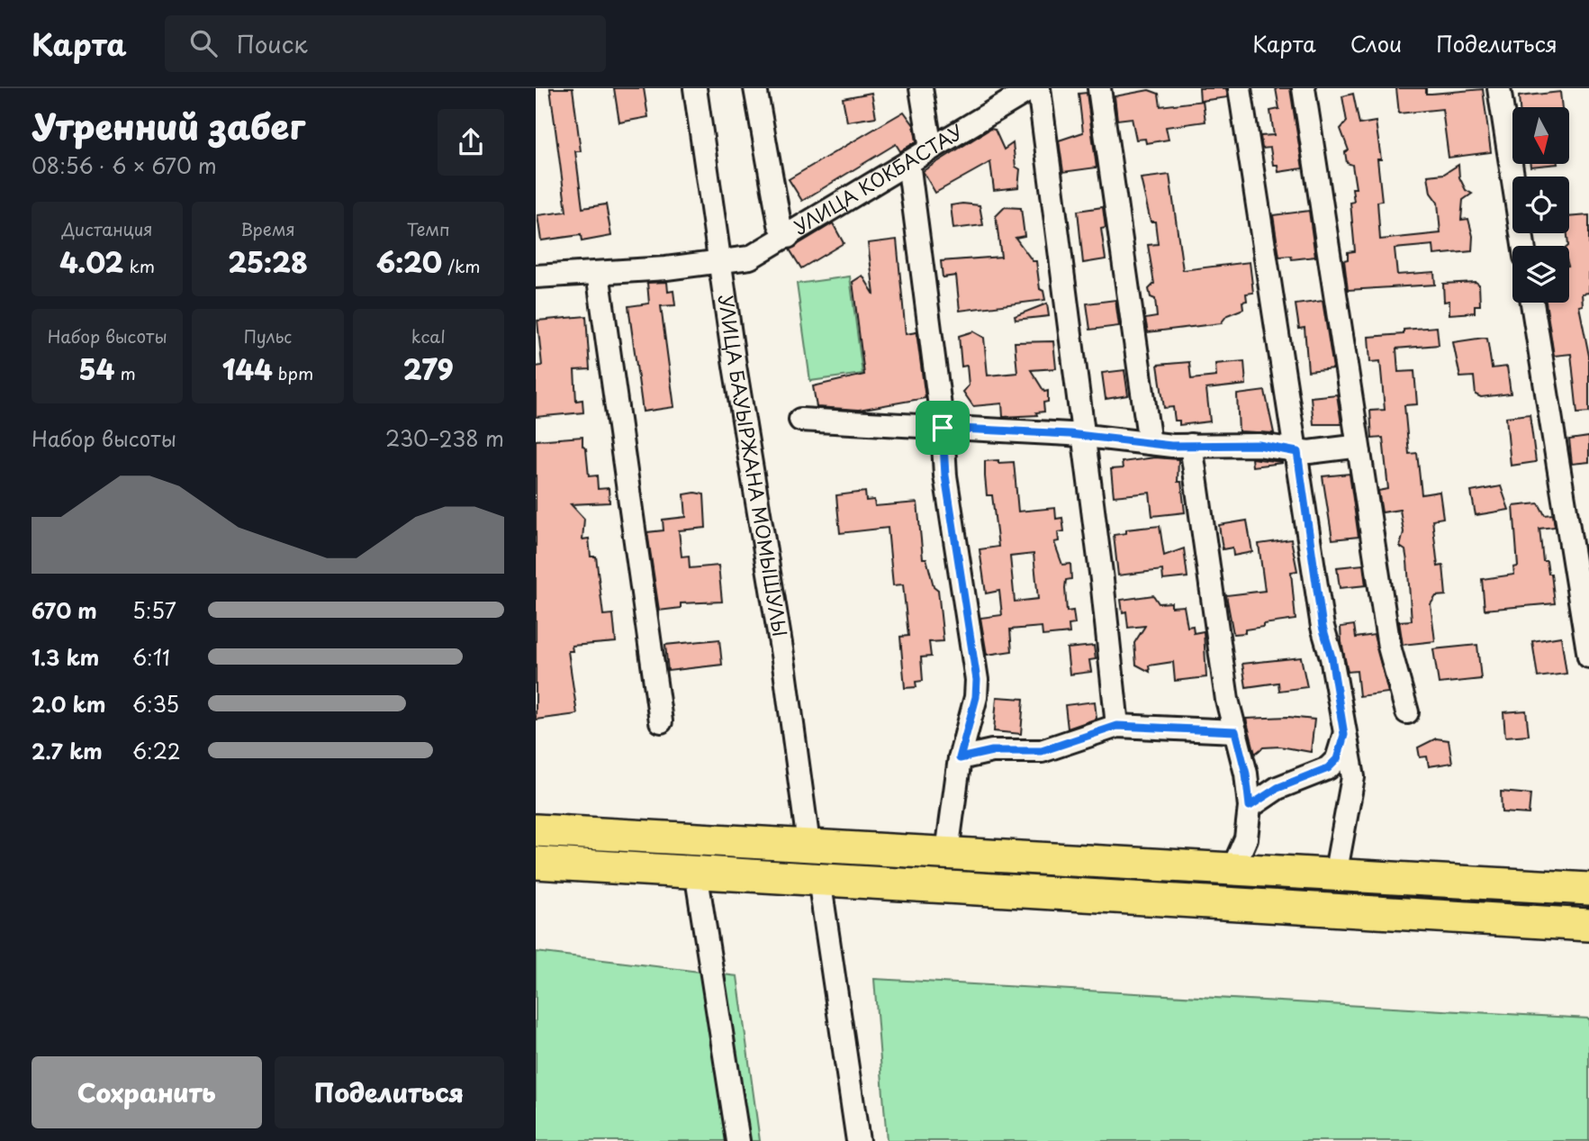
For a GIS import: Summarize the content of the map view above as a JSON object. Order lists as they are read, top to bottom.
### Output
{
  "streets": {
    "street": ["УЛИЦА КОКБАСТАУ", "УЛИЦА БАУЫРЖАНА МОМЫШУЛЫ"]
  },
  "crossings": [
    ["УЛИЦА КОКБАСТАУ", "УЛИЦА БАУЫРЖАНА МОМЫШУЛЫ"]
  ],
  "north": "bottom",
  "page": {
    "header": "Карта",
    "search": "Поиск",
    "nav": ["Карта", "Слои", "Поделиться"],
    "heading": ["Утренний забег", "08:56 · 6 × 670 m"],
    "stats": [
      ["Дистанция", "4.02 km"],
      ["Время", "25:28"],
      ["Темп", "6:20 /km"],
      ["Набор высоты", "54 m"],
      ["Пульс", "144 bpm"],
      ["kcal", "279"]
    ],
    "chart": ["Набор высоты", "230–238 m"],
    "list": [
      {
        "name": "670 m",
        "note": "5:57"
      },
      {
        "name": "1.3 km",
        "note": "6:11"
      },
      {
        "name": "2.0 km",
        "note": "6:35"
      },
      {
        "name": "2.7 km",
        "note": "6:22"
      }
    ],
    "buttons": ["Сохранить", "Поделиться"]
  }
}
